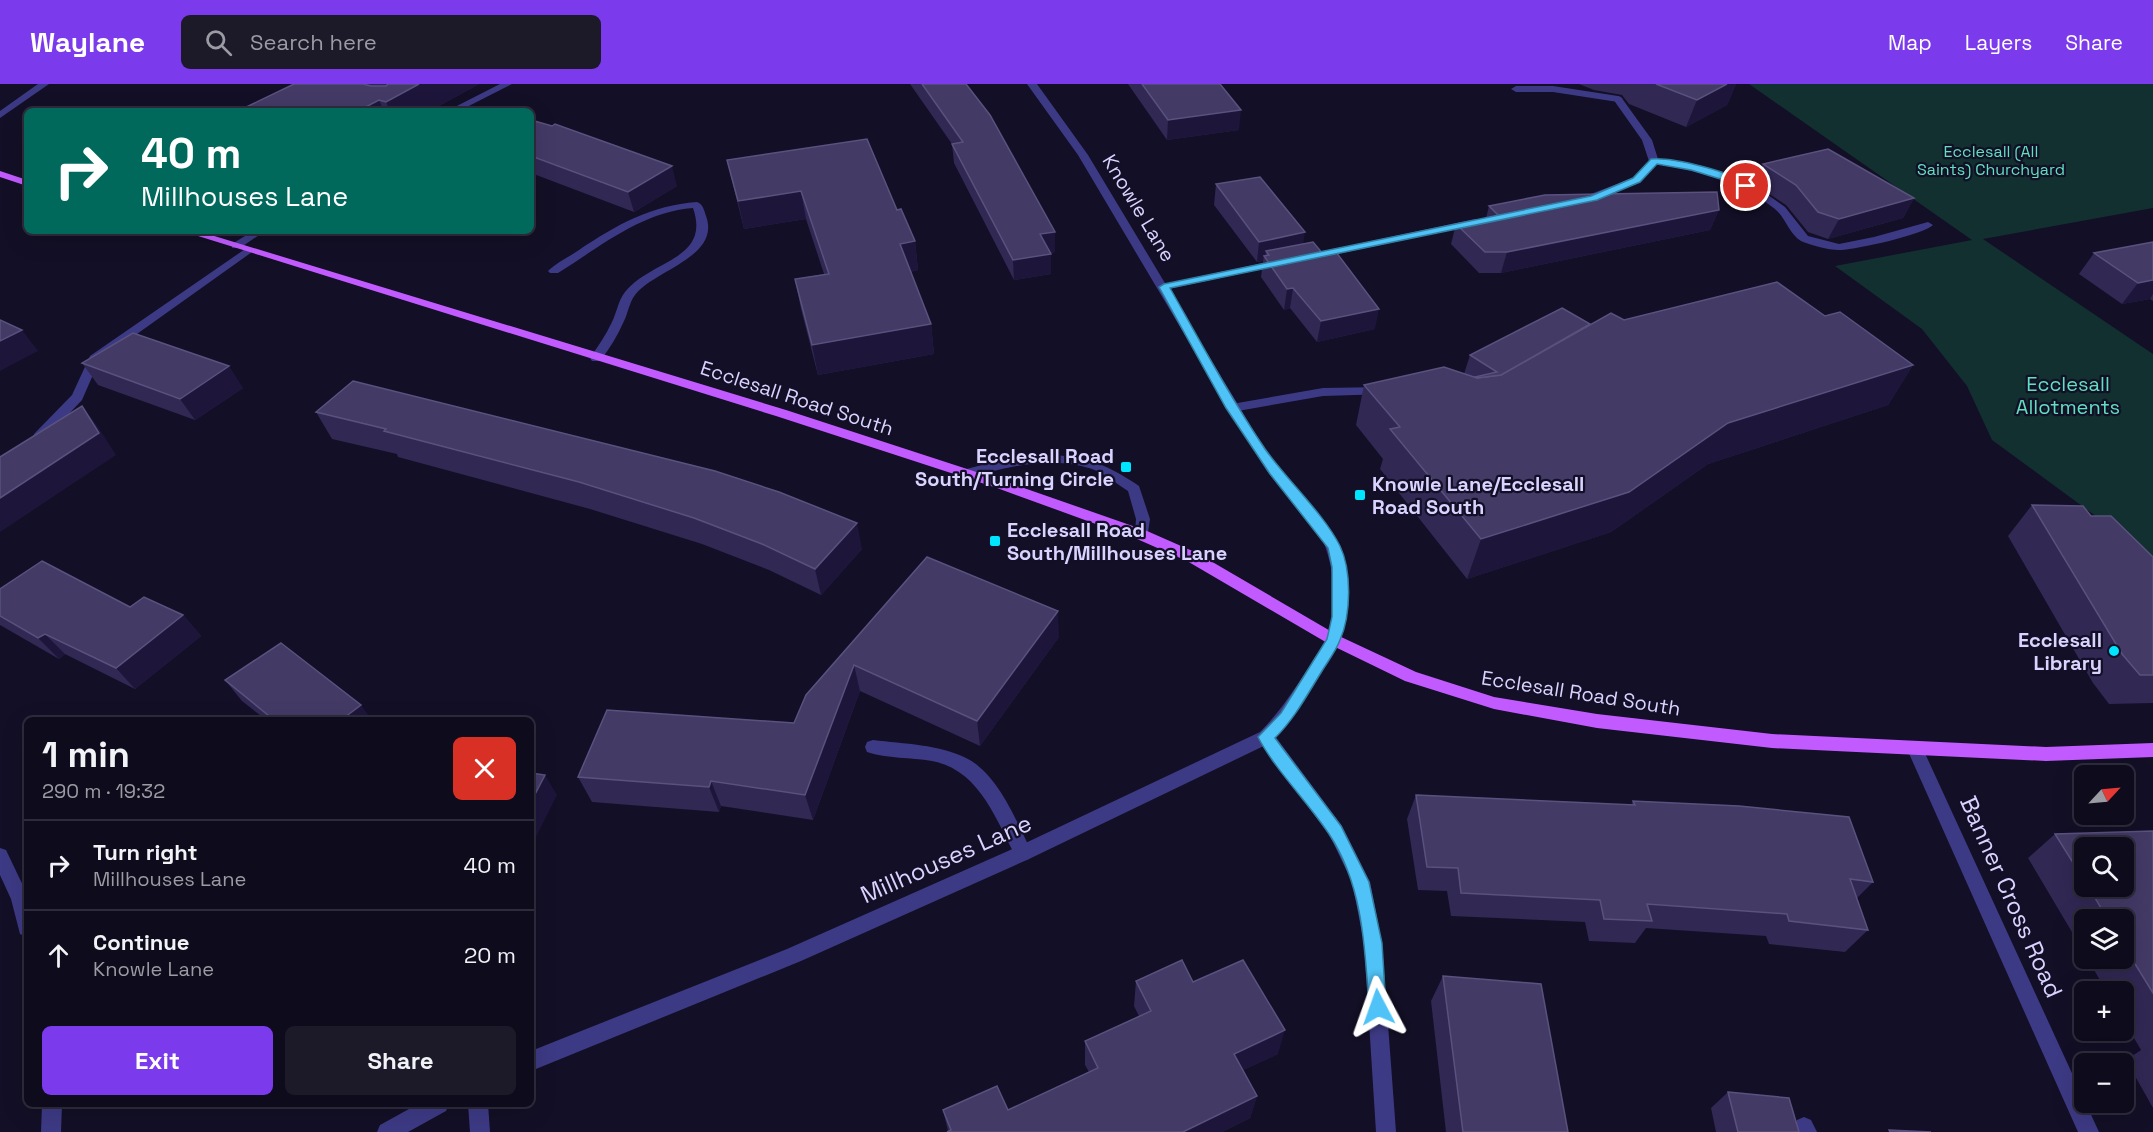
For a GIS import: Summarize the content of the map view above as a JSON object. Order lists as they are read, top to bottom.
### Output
{
  "streets": {
    "main road": ["Ecclesall Road South"],
    "street": ["Knowle Lane", "Millhouses Lane", "Banner Cross Road"]
  },
  "crossings": [
    ["Knowle Lane", "Ecclesall Road South"],
    ["Knowle Lane", "Millhouses Lane"],
    ["Ecclesall Road South", "Millhouses Lane"],
    ["Ecclesall Road South", "Banner Cross Road"]
  ],
  "parks": ["Ecclesall (All Saints) Churchyard", "Ecclesall Allotments"],
  "places": {
    "transit": ["Ecclesall Road South/Turning Circle", "Knowle Lane/Ecclesall Road South", "Ecclesall Road South/Millhouses Lane"],
    "other": ["Ecclesall Library"]
  },
  "north": "top right",
  "page": {
    "header": "Waylane",
    "search": "Search here",
    "nav": ["Map", "Layers", "Share"],
    "turn": ["40 m", "Millhouses Lane"],
    "heading": ["1 min", "290 m · 19:32"],
    "map_buttons": ["+", "−"],
    "list": [
      {
        "name": "Turn right",
        "note": "Millhouses Lane",
        "value": "40 m"
      },
      {
        "name": "Continue",
        "note": "Knowle Lane",
        "value": "20 m"
      }
    ],
    "buttons": ["Exit", "Share"]
  }
}
